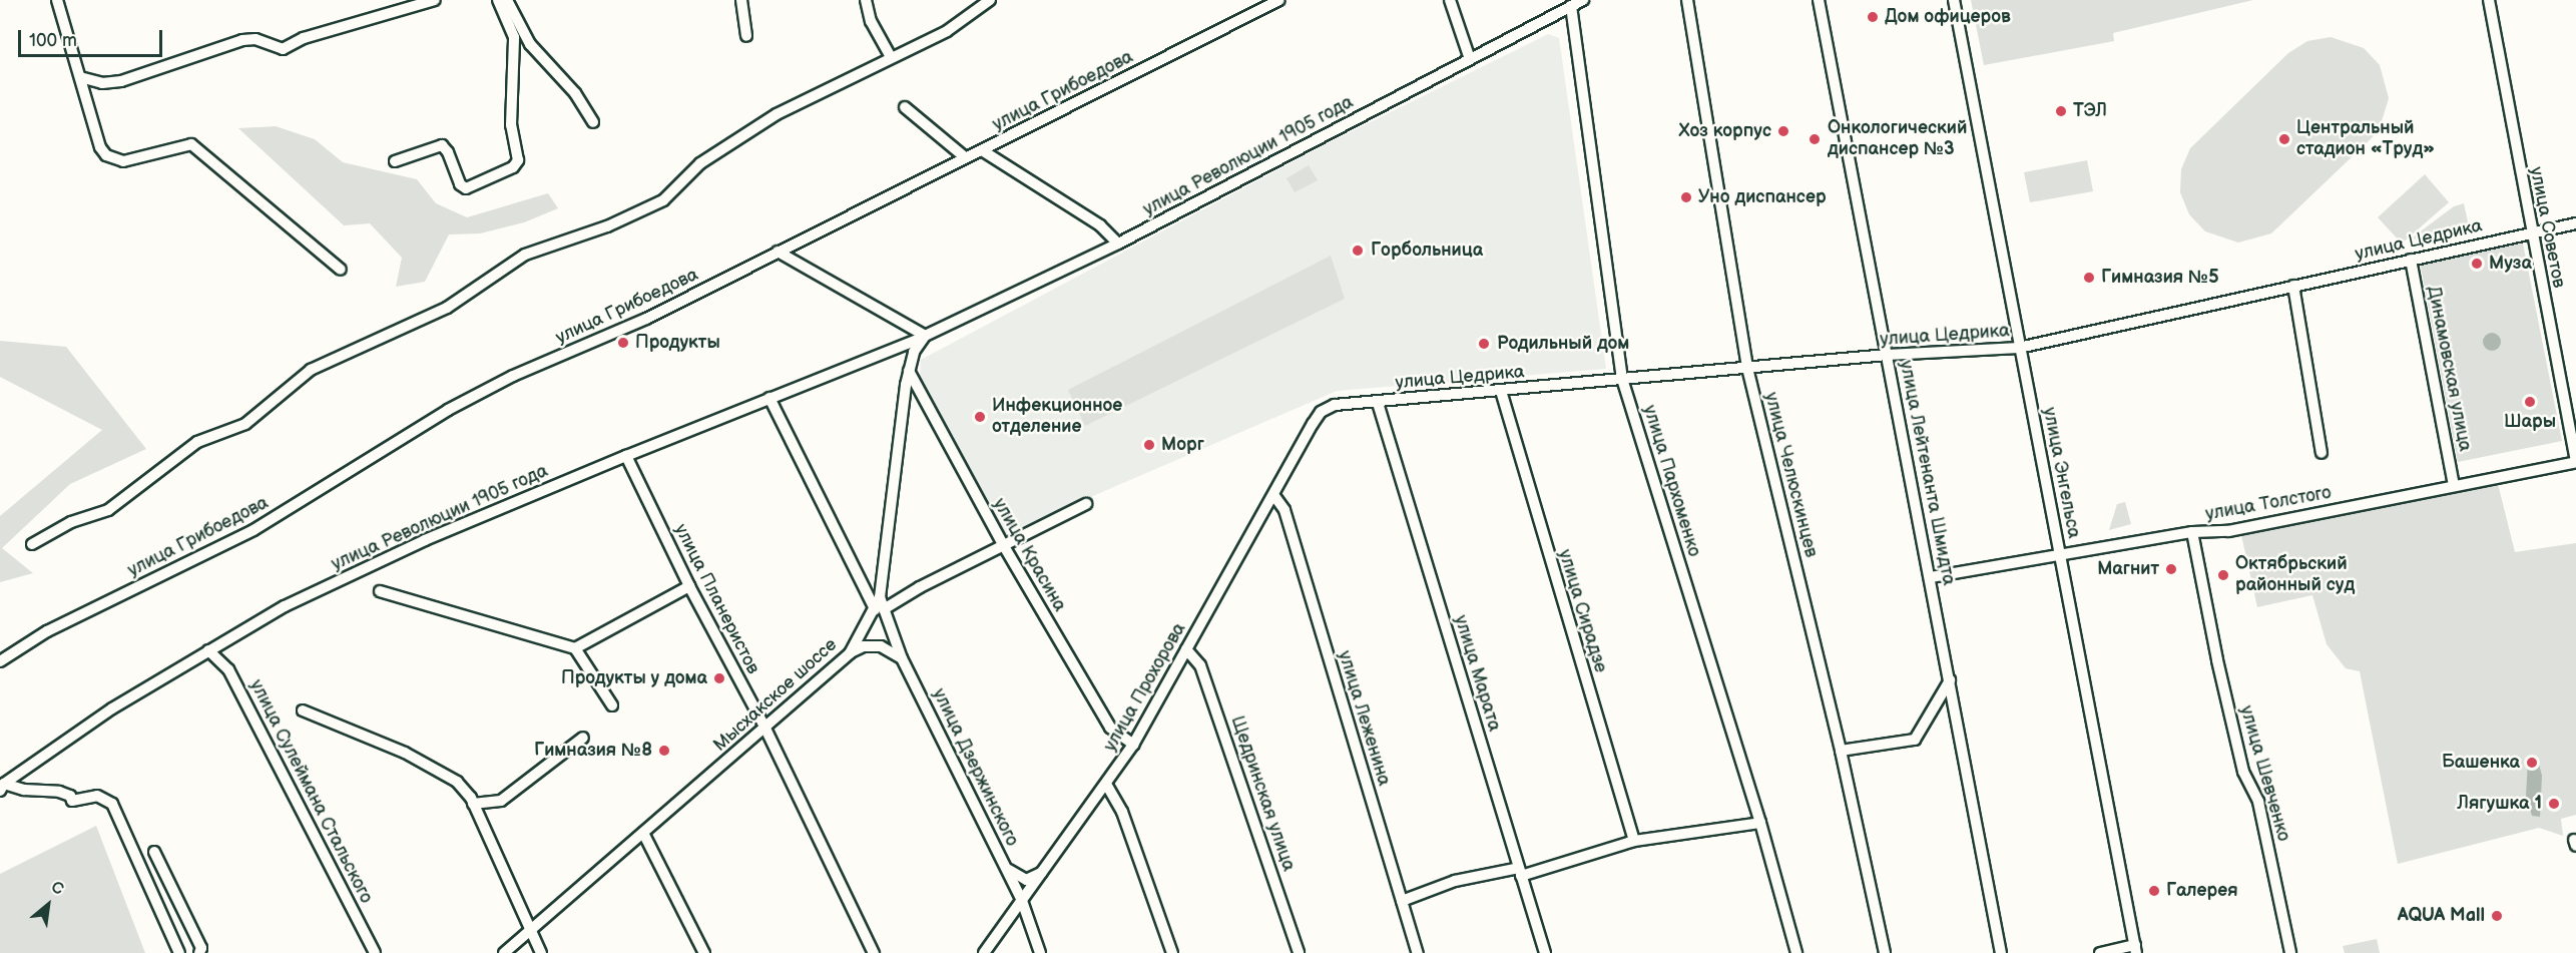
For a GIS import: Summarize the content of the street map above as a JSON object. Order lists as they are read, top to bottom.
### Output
{
  "streets": {
    "street": [
      "улица Грибоедова",
      "улица Революции 1905 года",
      "улица Советов",
      "улица Цедрика",
      "Динамовская улица",
      "улица Лейтенанта Шмидта",
      "улица Энгельса",
      "улица Челюскинцев",
      "улица Пархоменко",
      "улица Толстого",
      "улица Красина",
      "улица Планеристов",
      "улица Сирадзе",
      "улица Марата",
      "улица Прохорова",
      "Мысхакское шоссе",
      "улица Леженина",
      "улица Дзержинского",
      "улица Шевченко",
      "улица Сулеймана Стальского",
      "Щедринская улица"
    ]
  },
  "crossings": [
    ["улица Революции 1905 года", "улица Пархоменко"],
    ["улица Революции 1905 года", "улица Планеристов"],
    ["улица Революции 1905 года", "улица Дзержинского"],
    ["улица Революции 1905 года", "улица Сулеймана Стальского"],
    ["улица Советов", "улица Цедрика"],
    ["улица Советов", "улица Толстого"],
    ["улица Цедрика", "Динамовская улица"],
    ["улица Цедрика", "улица Лейтенанта Шмидта"],
    ["улица Цедрика", "улица Энгельса"],
    ["улица Цедрика", "улица Челюскинцев"],
    ["улица Цедрика", "улица Пархоменко"],
    ["улица Цедрика", "улица Сирадзе"],
    ["улица Цедрика", "улица Марата"],
    ["улица Цедрика", "улица Прохорова"],
    ["Динамовская улица", "улица Толстого"],
    ["улица Лейтенанта Шмидта", "улица Толстого"],
    ["улица Энгельса", "улица Толстого"],
    ["улица Толстого", "улица Шевченко"],
    ["улица Красина", "улица Прохорова"],
    ["улица Красина", "улица Дзержинского"],
    ["улица Планеристов", "Мысхакское шоссе"],
    ["улица Прохорова", "улица Леженина"],
    ["улица Прохорова", "улица Дзержинского"],
    ["улица Прохорова", "Щедринская улица"],
    ["Мысхакское шоссе", "улица Дзержинского"]
  ],
  "places": [
    "Дом офицеров",
    "ТЭЛ",
    "Хоз корпус",
    "Онкологический диспансер №3",
    "Центральный стадион «Труд»",
    "Уно диспансер",
    "Горбольница",
    "Муза",
    "Гимназия №5",
    "Продукты",
    "Родильный дом",
    "Шары",
    "Инфекционное отделение",
    "Морг",
    "Магнит",
    "Октябрьский районный суд",
    "Продукты у дома",
    "Гимназия №8",
    "Башенка",
    "Лягушка 1",
    "Галерея",
    "AQUA Mall"
  ],
  "scale_bar": "100 m",
  "north": "top right"
}
